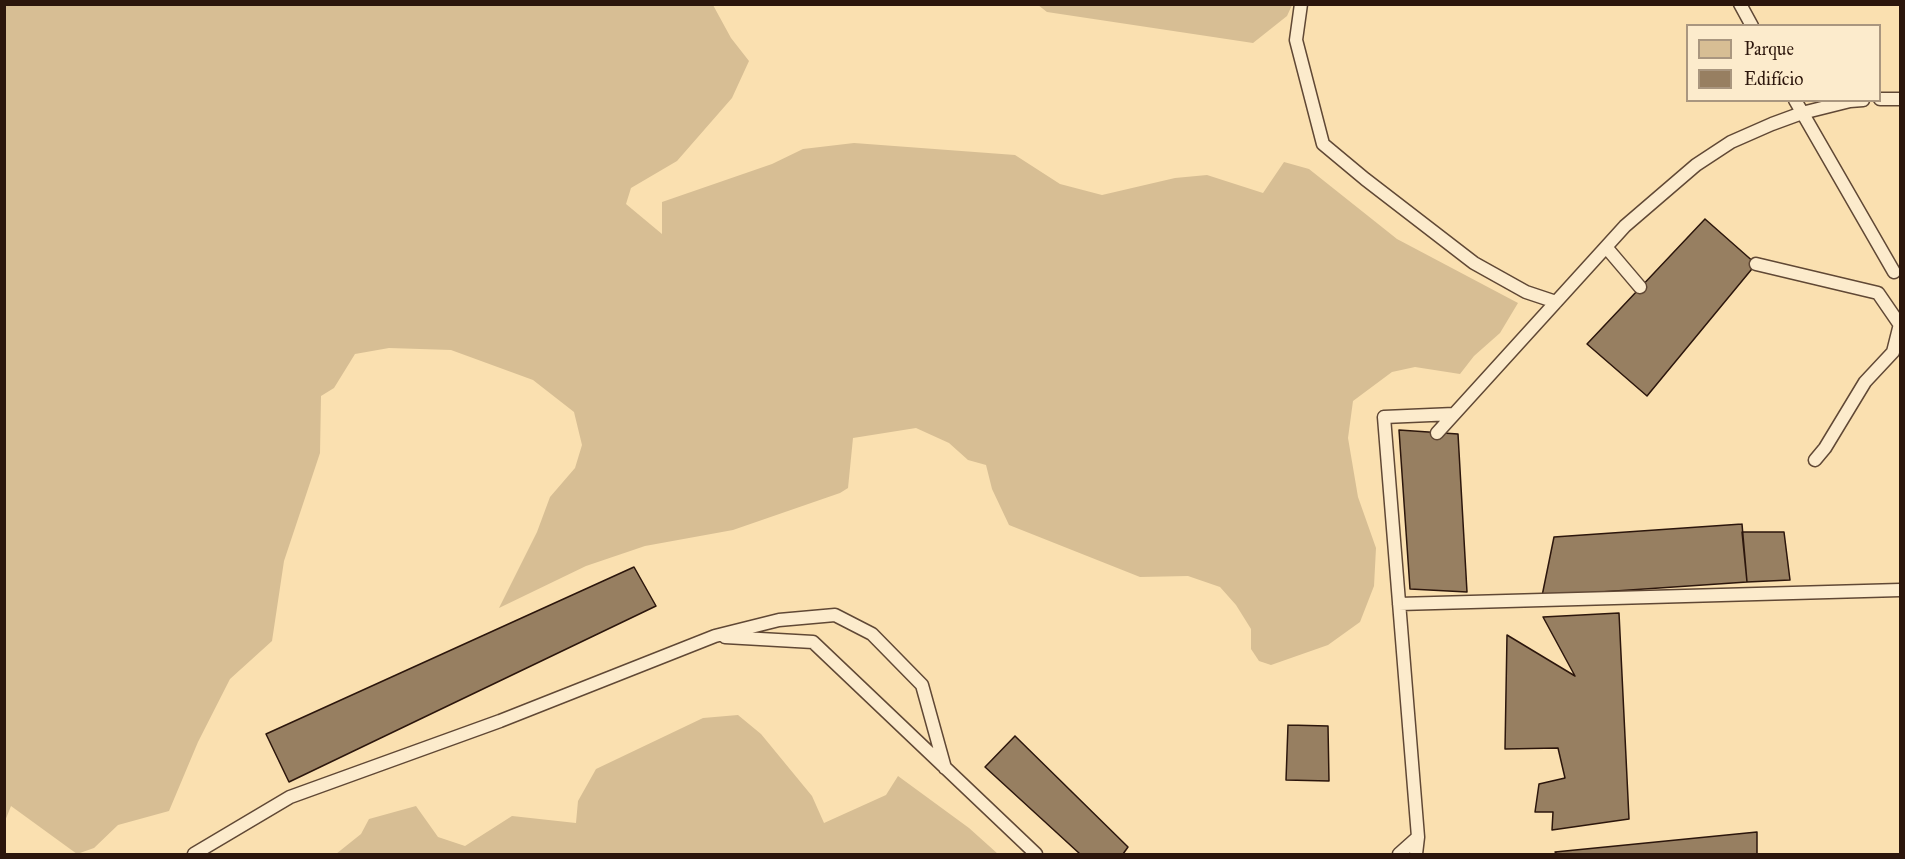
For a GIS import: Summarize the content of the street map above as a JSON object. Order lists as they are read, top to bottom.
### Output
{
  "legend": ["Parque", "Edifício"]
}
